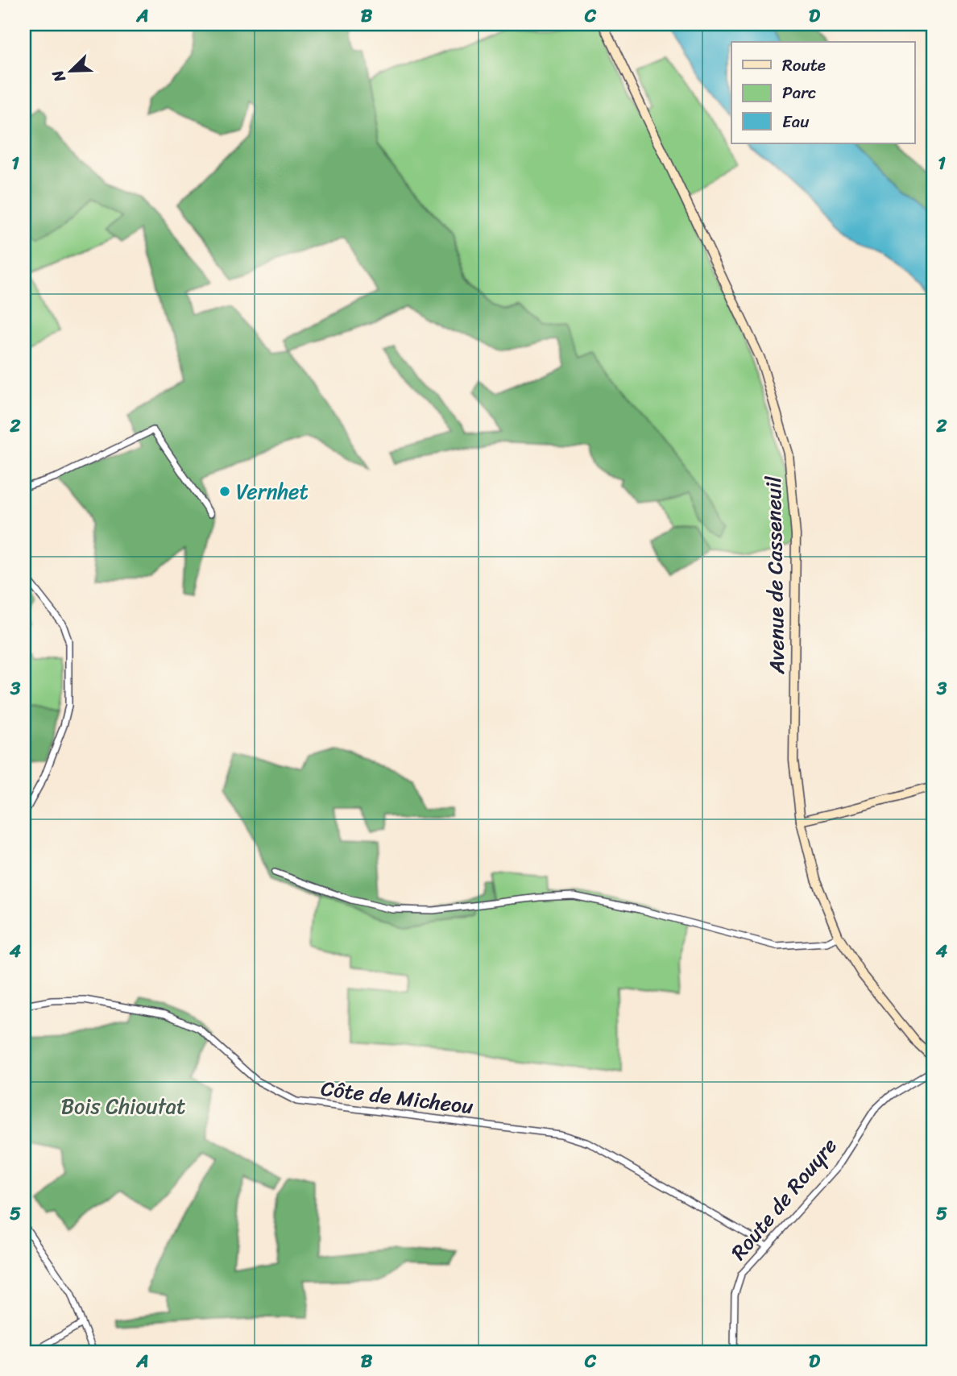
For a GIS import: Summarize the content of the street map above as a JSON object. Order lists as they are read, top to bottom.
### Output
{
  "streets": {
    "main road": ["Avenue de Casseneuil"],
    "street": ["Côte de Micheou", "Route de Rouyre"]
  },
  "crossings": [
    ["Côte de Micheou", "Route de Rouyre"]
  ],
  "parks": ["Bois Chioutat"],
  "places": ["Vernhet"],
  "legend": ["Route", "Parc", "Eau"],
  "north": "bottom left",
  "grid": {
    "columns": [
      "A",
      "B",
      "C",
      "D"
    ],
    "rows": [
      "1",
      "2",
      "3",
      "4",
      "5"
    ]
  }
}
